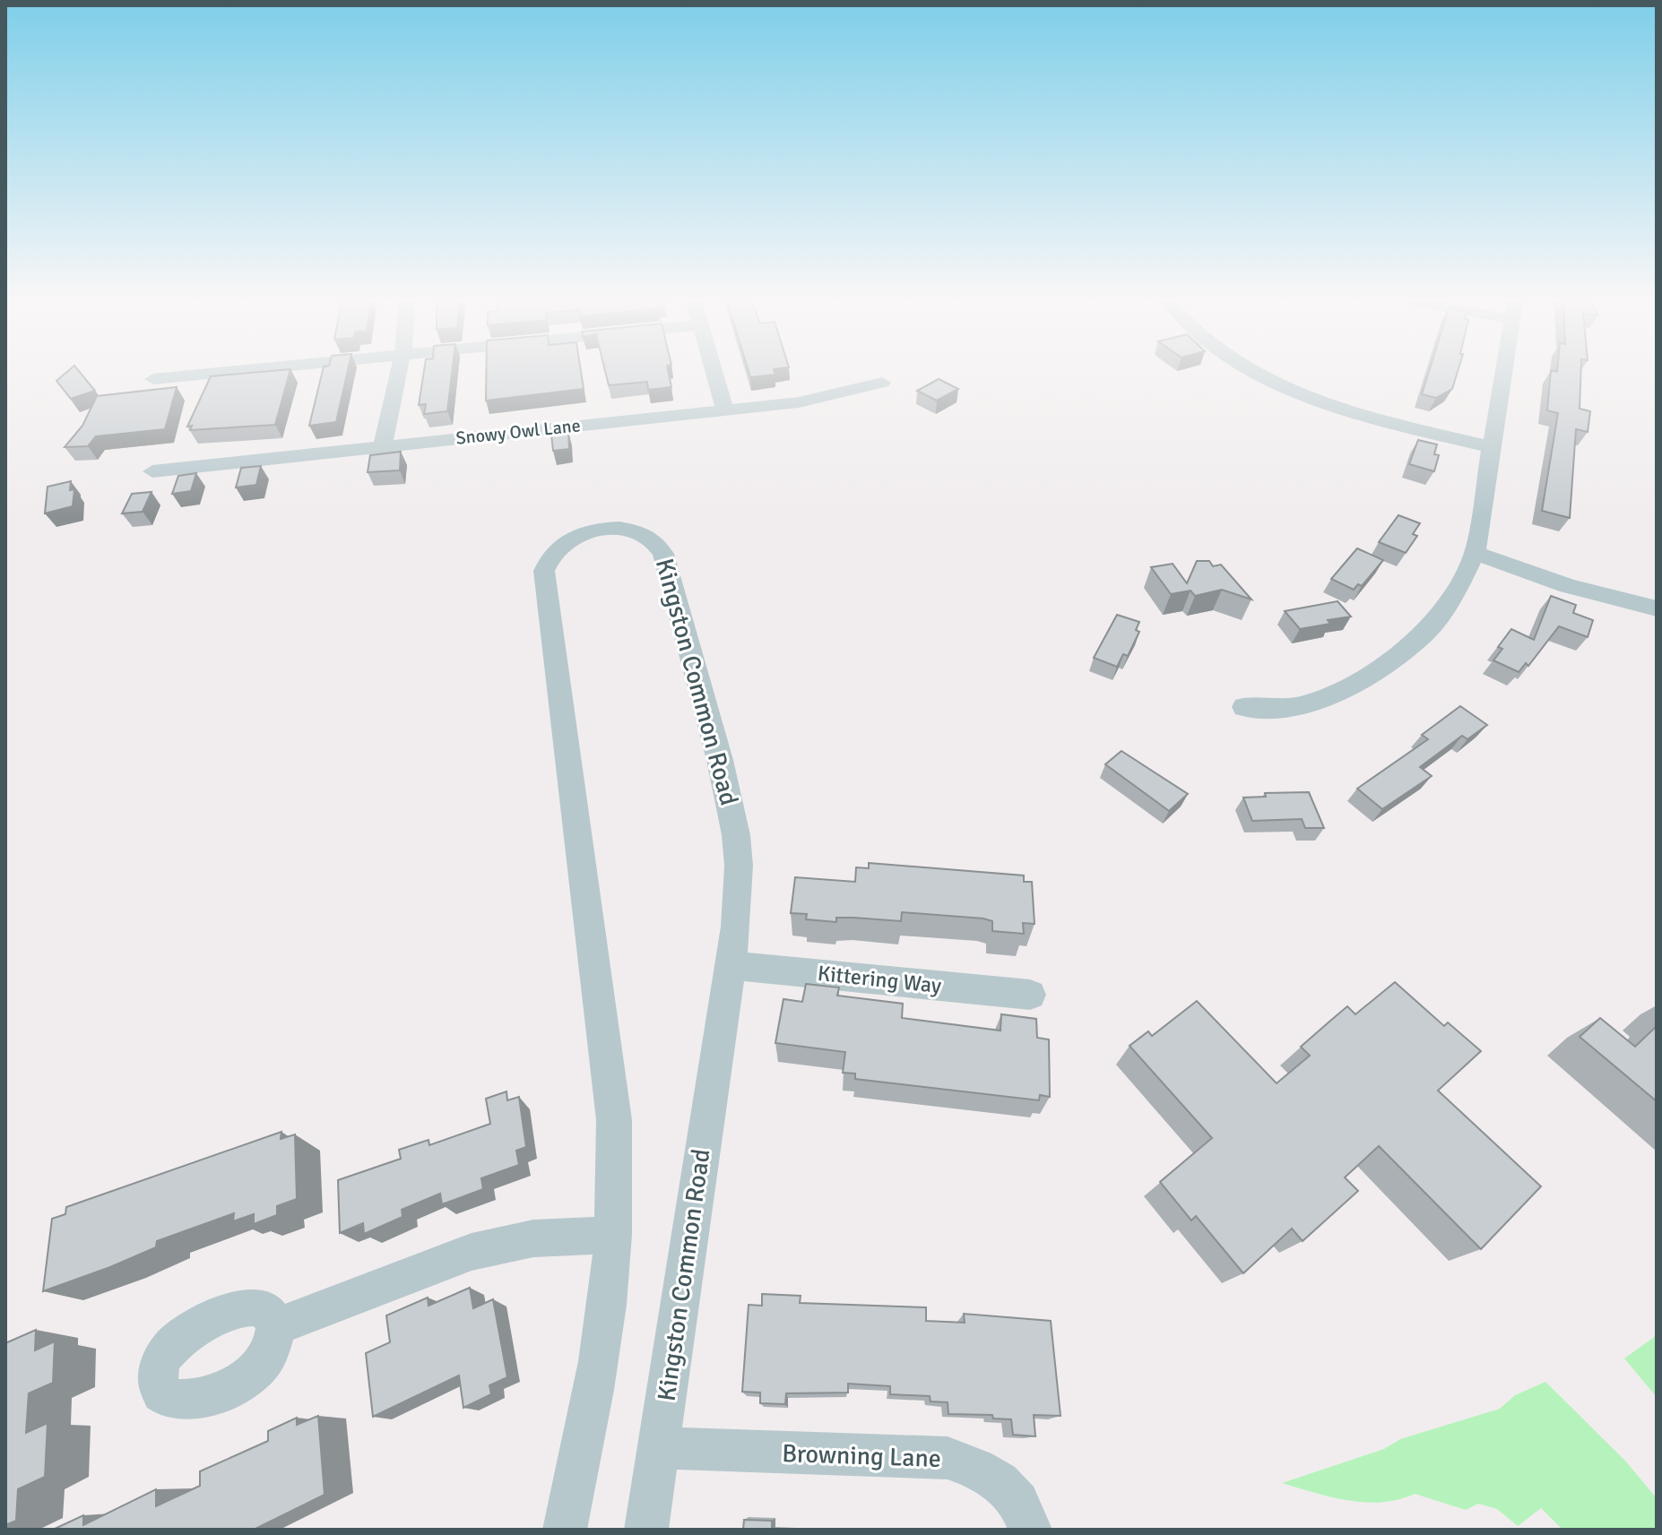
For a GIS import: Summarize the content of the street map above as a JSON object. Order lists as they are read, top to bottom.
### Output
{
  "streets": {
    "street": [
      "Snowy Owl Lane",
      "Kingston Common Road",
      "Kittering Way",
      "Browning Lane"
    ]
  },
  "crossings": [
    ["Kingston Common Road", "Kittering Way"],
    ["Kingston Common Road", "Browning Lane"]
  ]
}
